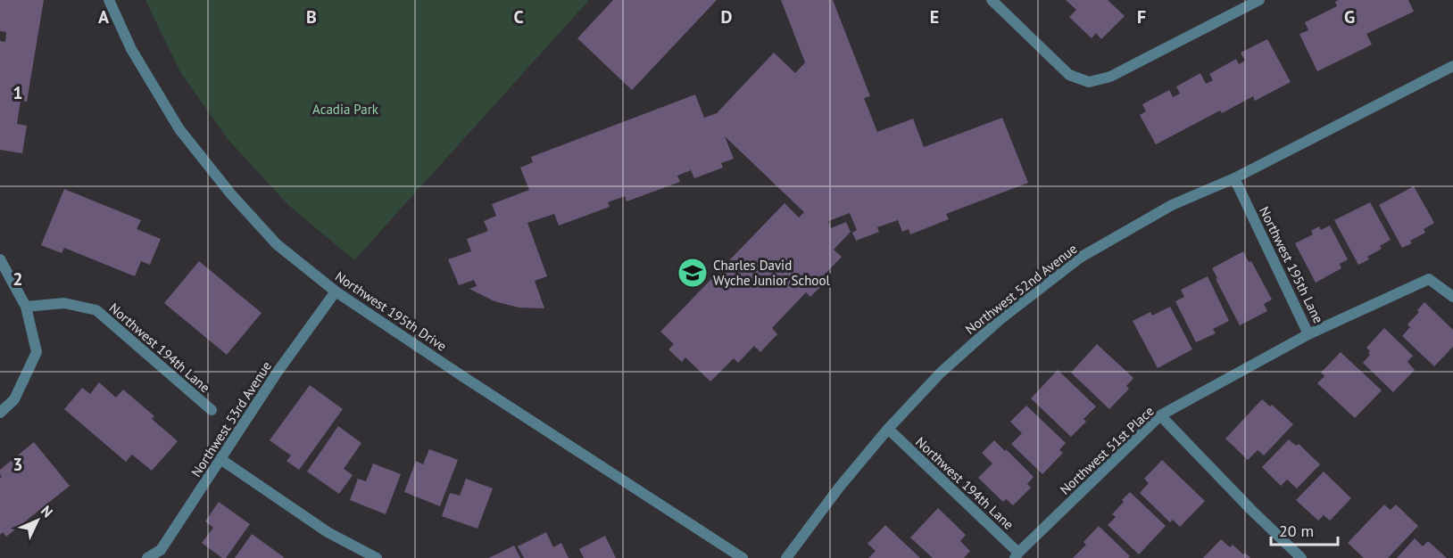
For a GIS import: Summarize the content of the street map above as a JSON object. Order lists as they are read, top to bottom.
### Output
{
  "streets": {
    "street": [
      "Northwest 195th Lane",
      "Northwest 52nd Avenue",
      "Northwest 195th Drive",
      "Northwest 194th Lane",
      "Northwest 53rd Avenue",
      "Northwest 51st Place"
    ]
  },
  "crossings": [
    ["Northwest 195th Lane", "Northwest 52nd Avenue"],
    ["Northwest 195th Lane", "Northwest 51st Place"],
    ["Northwest 52nd Avenue", "Northwest 194th Lane"],
    ["Northwest 195th Drive", "Northwest 53rd Avenue"],
    ["Northwest 194th Lane", "Northwest 51st Place"]
  ],
  "parks": ["Acadia Park"],
  "places": {
    "school or university": ["Charles David Wyche Junior School"]
  },
  "scale_bar": "20 m",
  "north": "top right",
  "grid": {
    "columns": [
      "A",
      "B",
      "C",
      "D",
      "E",
      "F",
      "G"
    ],
    "rows": ["1", "2", "3"]
  }
}
